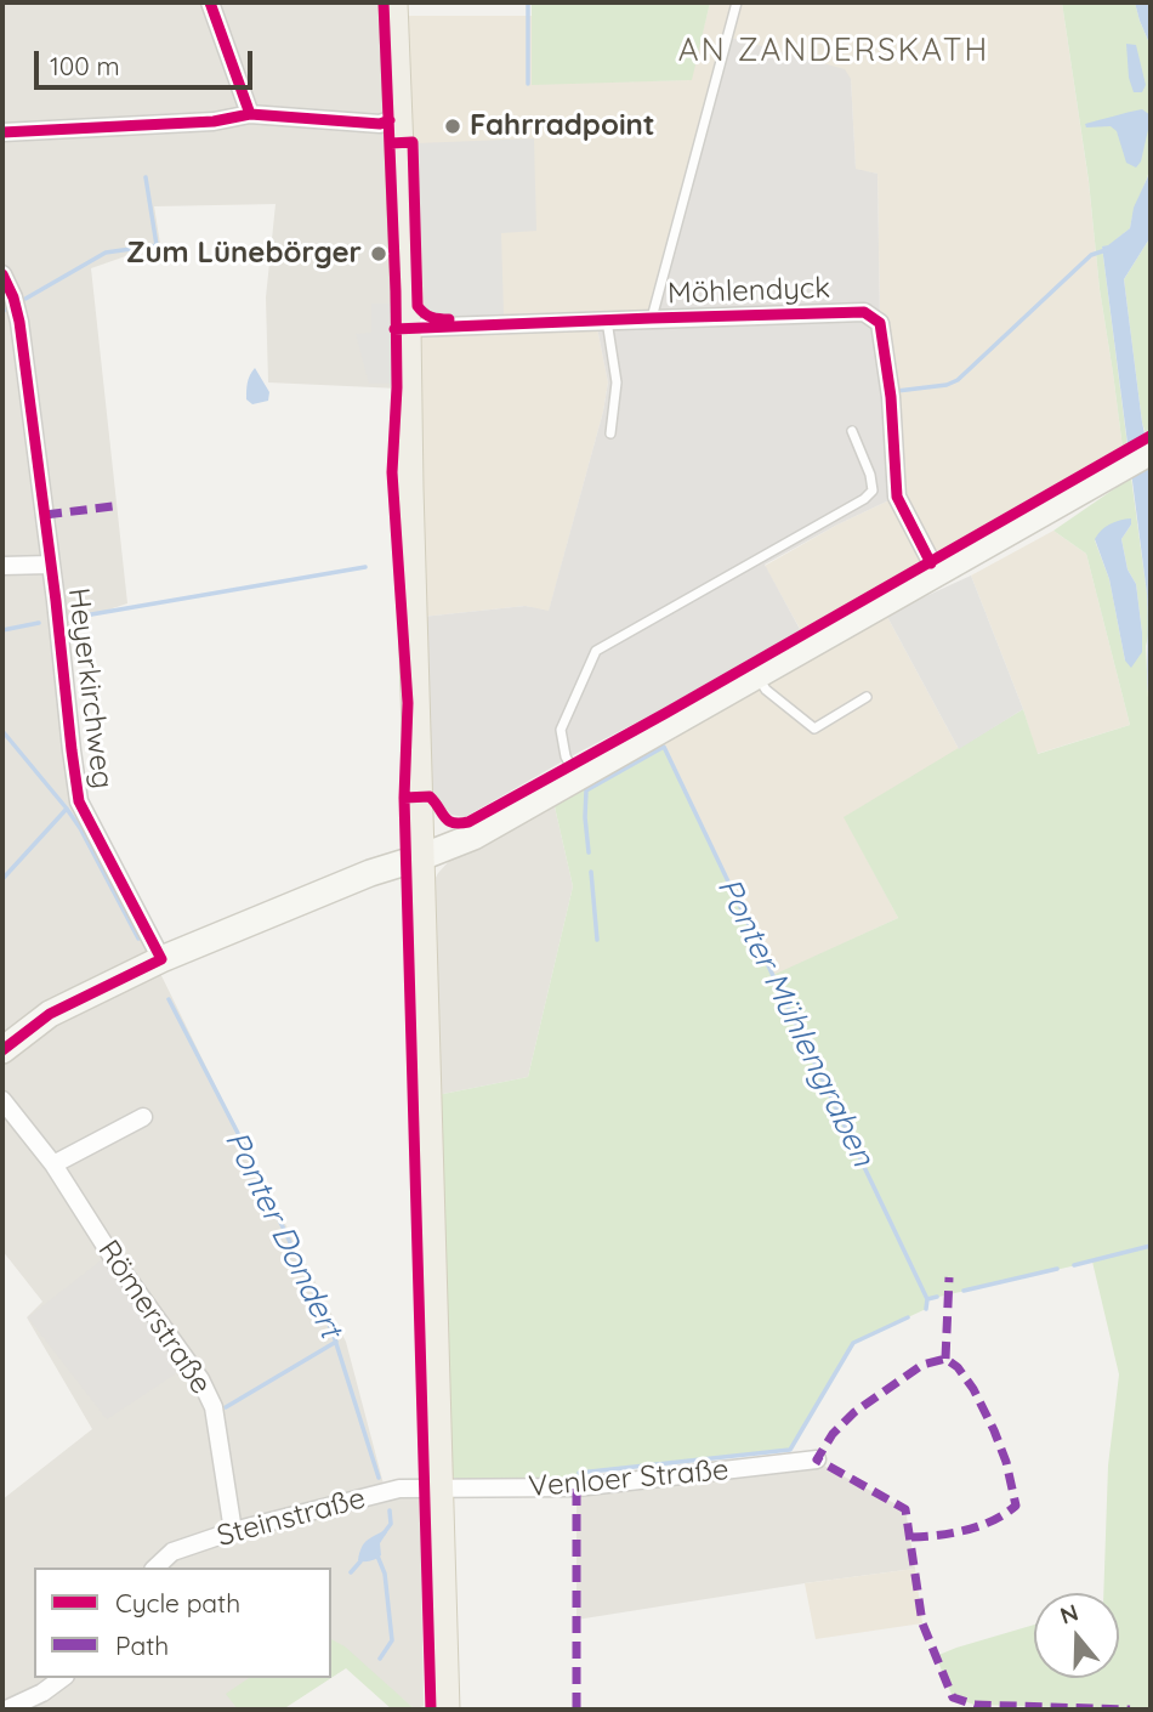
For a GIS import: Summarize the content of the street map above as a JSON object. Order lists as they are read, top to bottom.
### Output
{
  "streets": {
    "street": [
      "Möhlendyck",
      "Heyerkirchweg",
      "Römerstraße",
      "Venloer Straße",
      "Steinstraße"
    ]
  },
  "crossings": [
    ["Römerstraße", "Steinstraße"],
    ["Venloer Straße", "Steinstraße"]
  ],
  "districts": ["AN ZANDERSKATH"],
  "water": ["Ponter Mühlengraben", "Ponter Dondert"],
  "places": ["Fahrradpoint", "Zum Lünebörger"],
  "legend": ["Cycle path", "Path"],
  "scale_bar": "100 m",
  "north": "top"
}
